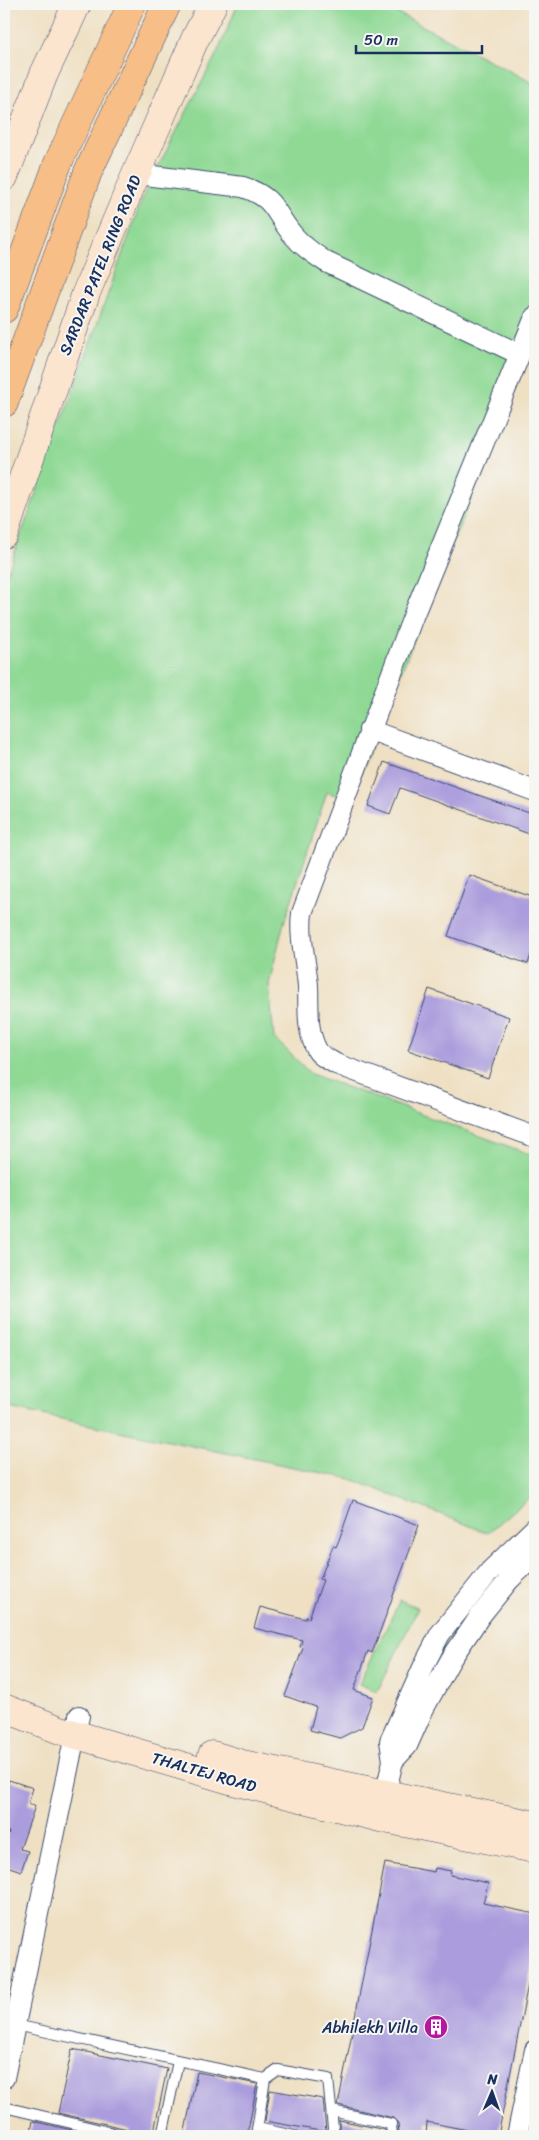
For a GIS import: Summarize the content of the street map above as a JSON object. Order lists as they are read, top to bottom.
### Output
{
  "streets": {
    "street": ["SARDAR PATEL RING ROAD"]
  },
  "places": {
    "building": ["Abhilekh Villa"]
  },
  "scale_bar": "50 m",
  "north": "top"
}
